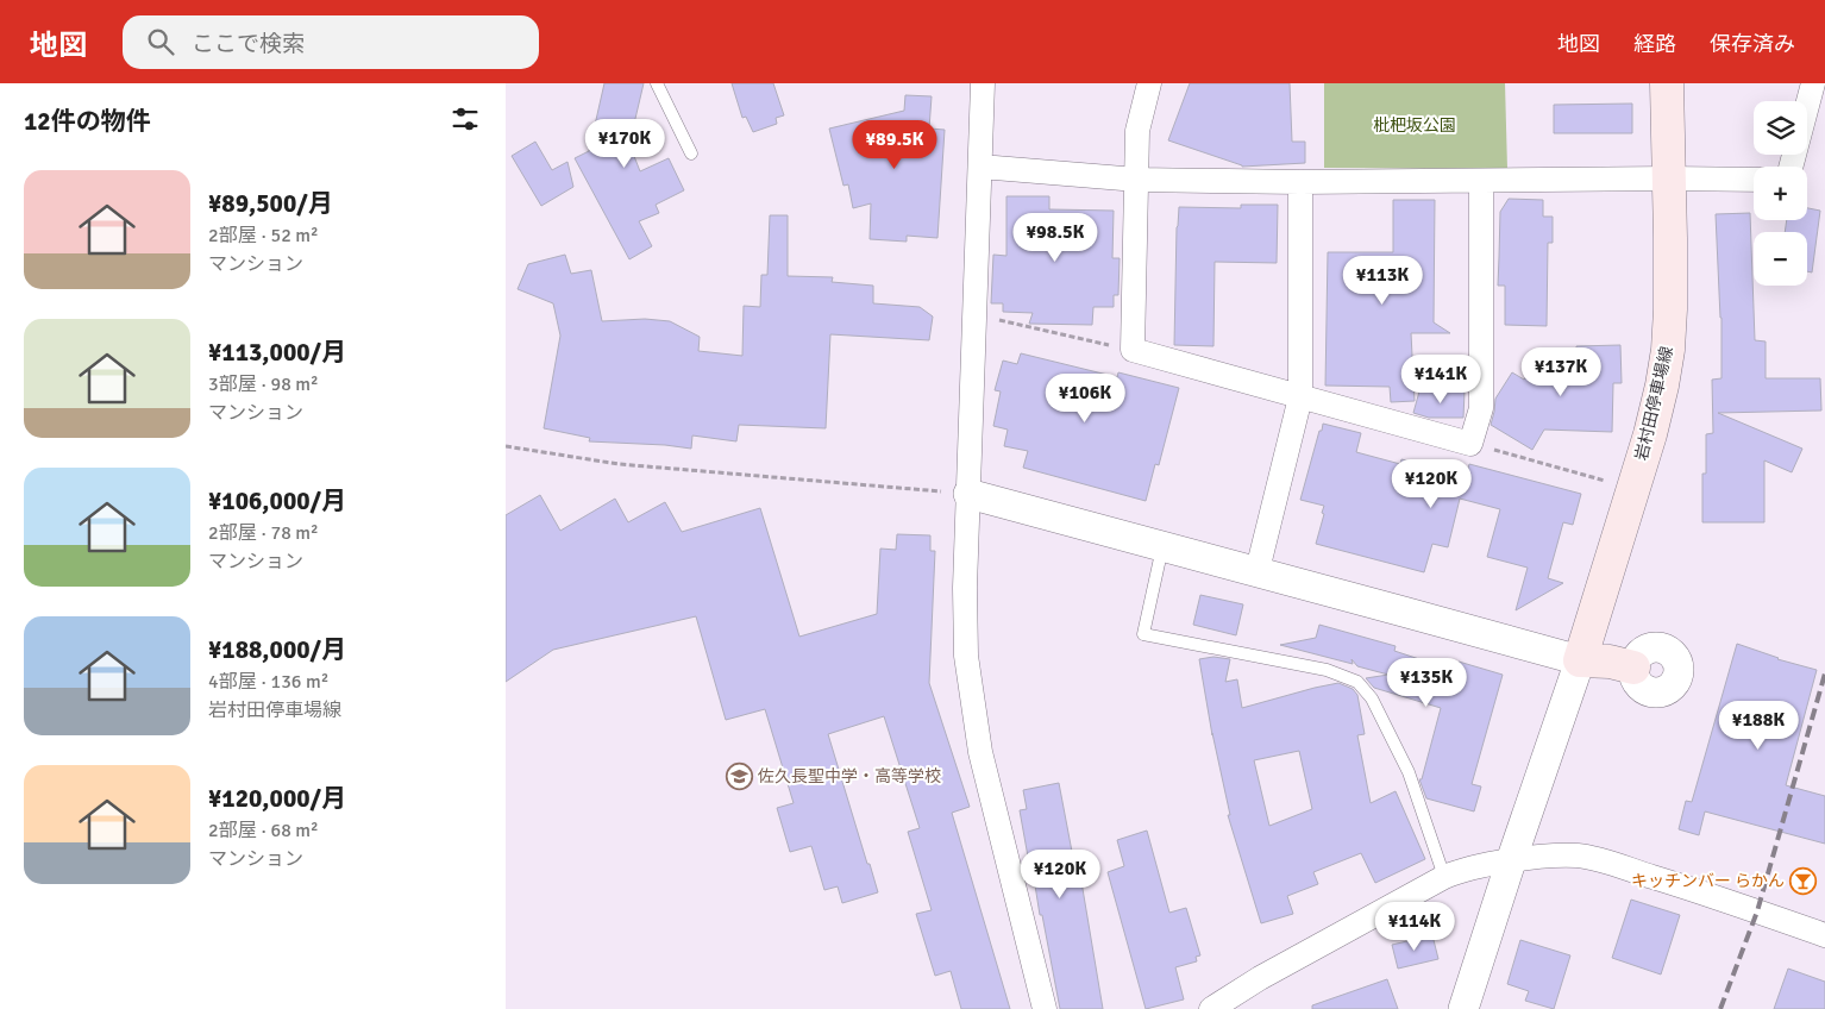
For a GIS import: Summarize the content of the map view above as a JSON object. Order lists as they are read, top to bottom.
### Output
{
  "streets": {
    "main road": ["岩村田停車場線"]
  },
  "parks": ["枇杷坂公園"],
  "places": {
    "school or university": ["佐久長聖中学・高等学校"],
    "bar": ["キッチンバー らかん"]
  },
  "page": {
    "header": "地図",
    "search": "ここで検索",
    "nav": ["地図", "経路", "保存済み"],
    "heading": "12件の物件",
    "map_buttons": ["+", "−"],
    "price": [
      "¥170K",
      "¥89.5K",
      "¥98.5K",
      "¥113K",
      "¥137K",
      "¥141K",
      "¥106K",
      "¥120K",
      "¥135K",
      "¥188K",
      "¥120K",
      "¥114K"
    ],
    "list": [
      {
        "name": "¥89,500/月",
        "note": "2部屋 · 52 m² · マンション"
      },
      {
        "name": "¥113,000/月",
        "note": "3部屋 · 98 m² · マンション"
      },
      {
        "name": "¥106,000/月",
        "note": "2部屋 · 78 m² · マンション"
      },
      {
        "name": "¥188,000/月",
        "note": "4部屋 · 136 m² · 岩村田停車場線"
      },
      {
        "name": "¥120,000/月",
        "note": "2部屋 · 68 m² · マンション"
      }
    ]
  }
}
